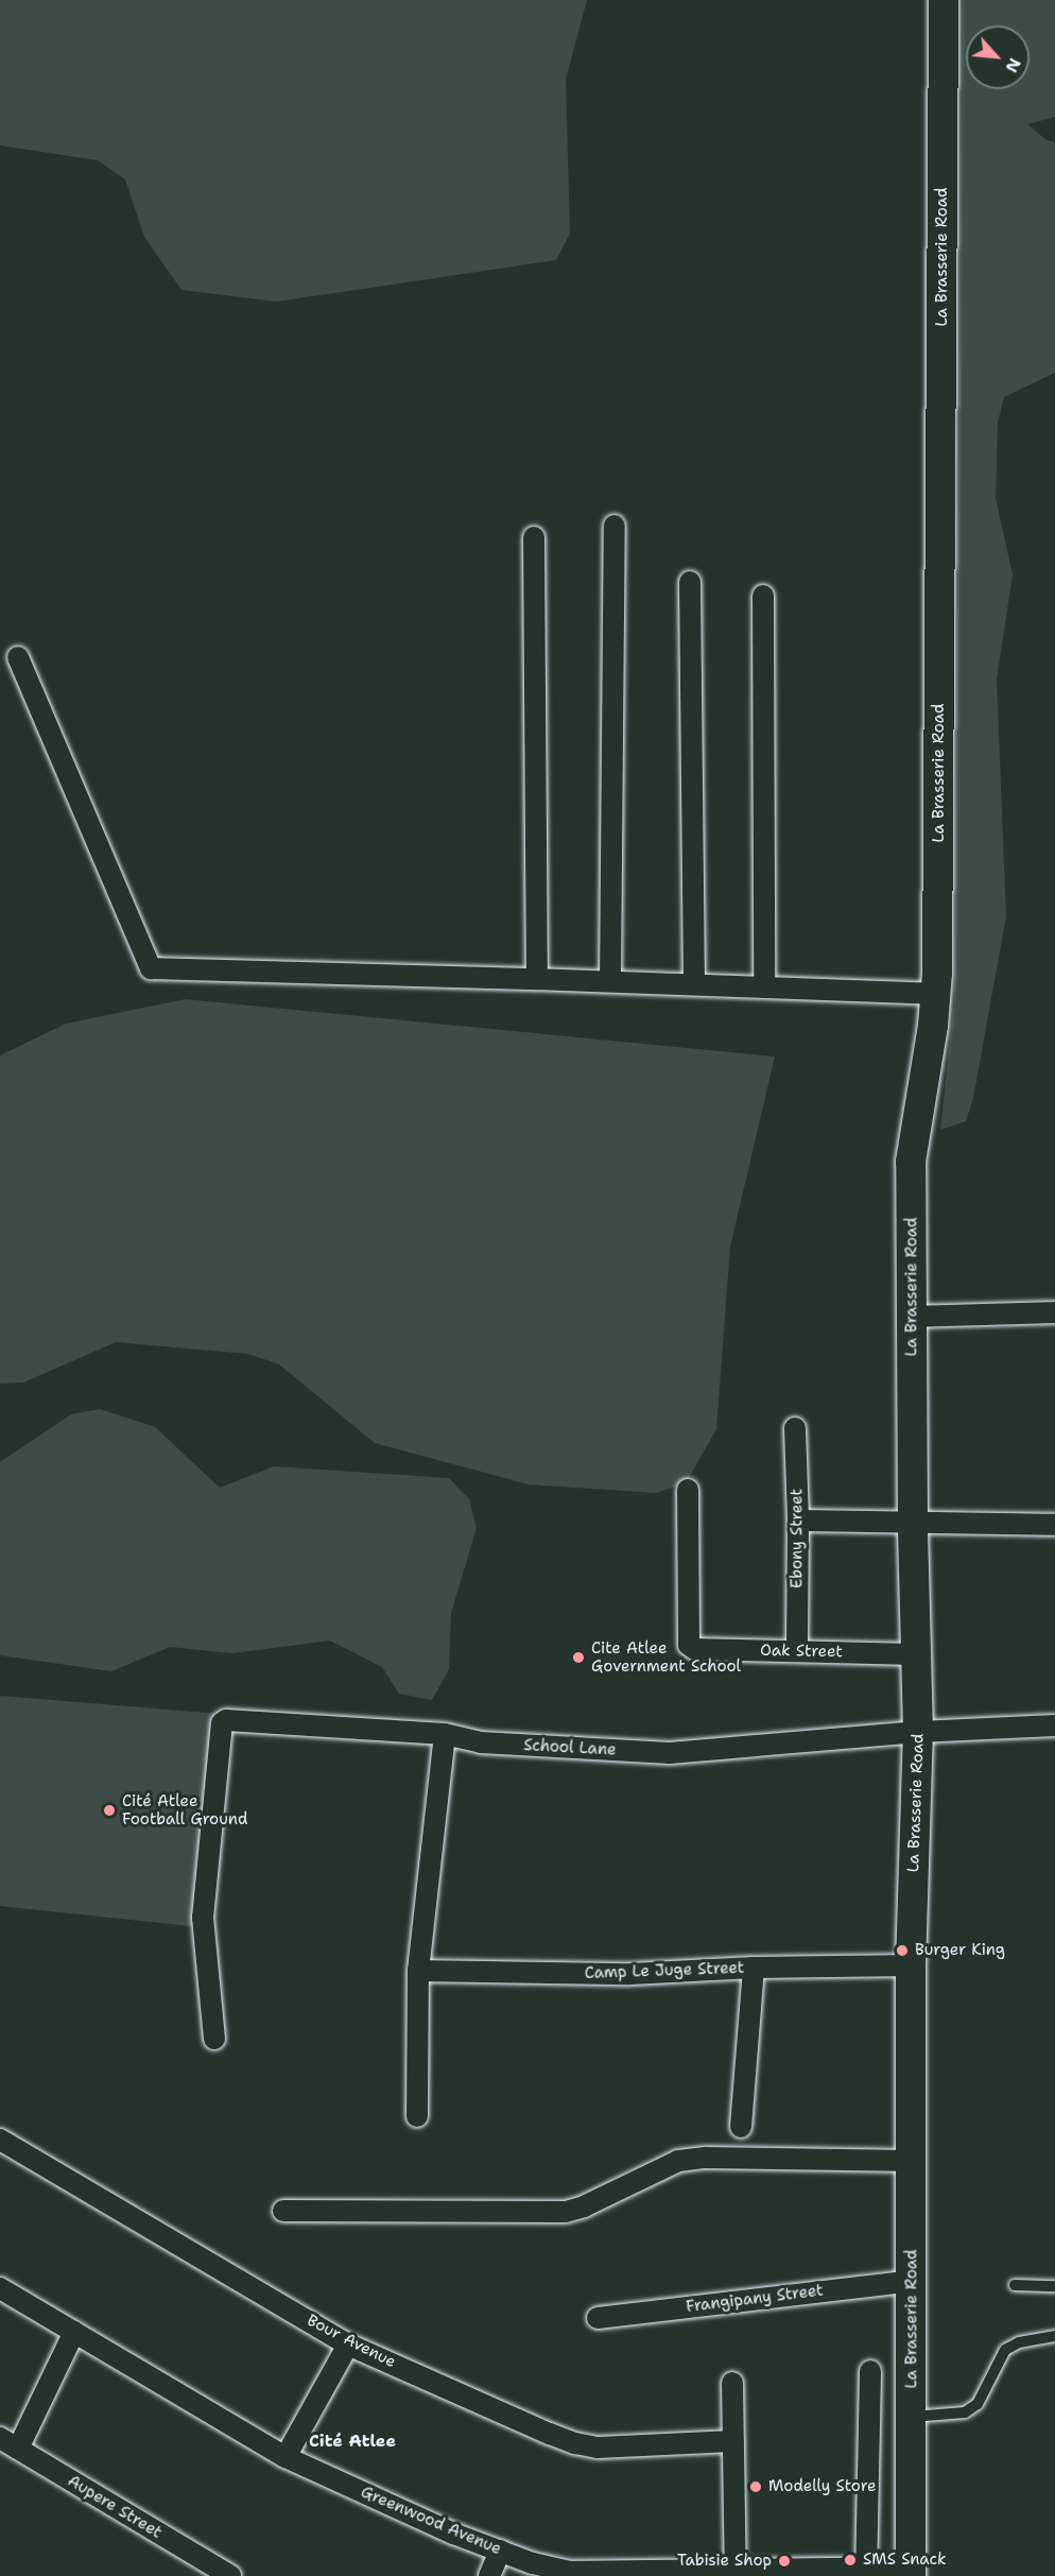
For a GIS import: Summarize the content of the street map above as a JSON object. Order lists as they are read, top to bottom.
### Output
{
  "streets": {
    "main road": ["La Brasserie Road"],
    "street": [
      "Ebony Street",
      "Oak Street",
      "School Lane",
      "Camp Le Juge Street",
      "Frangipany Street",
      "Bour Avenue",
      "Aupere Street",
      "Greenwood Avenue"
    ]
  },
  "crossings": [
    ["La Brasserie Road", "Oak Street"],
    ["La Brasserie Road", "School Lane"],
    ["La Brasserie Road", "Camp Le Juge Street"],
    ["La Brasserie Road", "Frangipany Street"],
    ["La Brasserie Road", "Greenwood Avenue"],
    ["Ebony Street", "Oak Street"]
  ],
  "districts": ["Cité Atlee"],
  "places": [
    "Cite Atlee Government School",
    "Cité Atlee Football Ground",
    "Burger King",
    "Modelly Store",
    "SMS Snack",
    "Tabisie Shop"
  ],
  "north": "bottom right"
}
